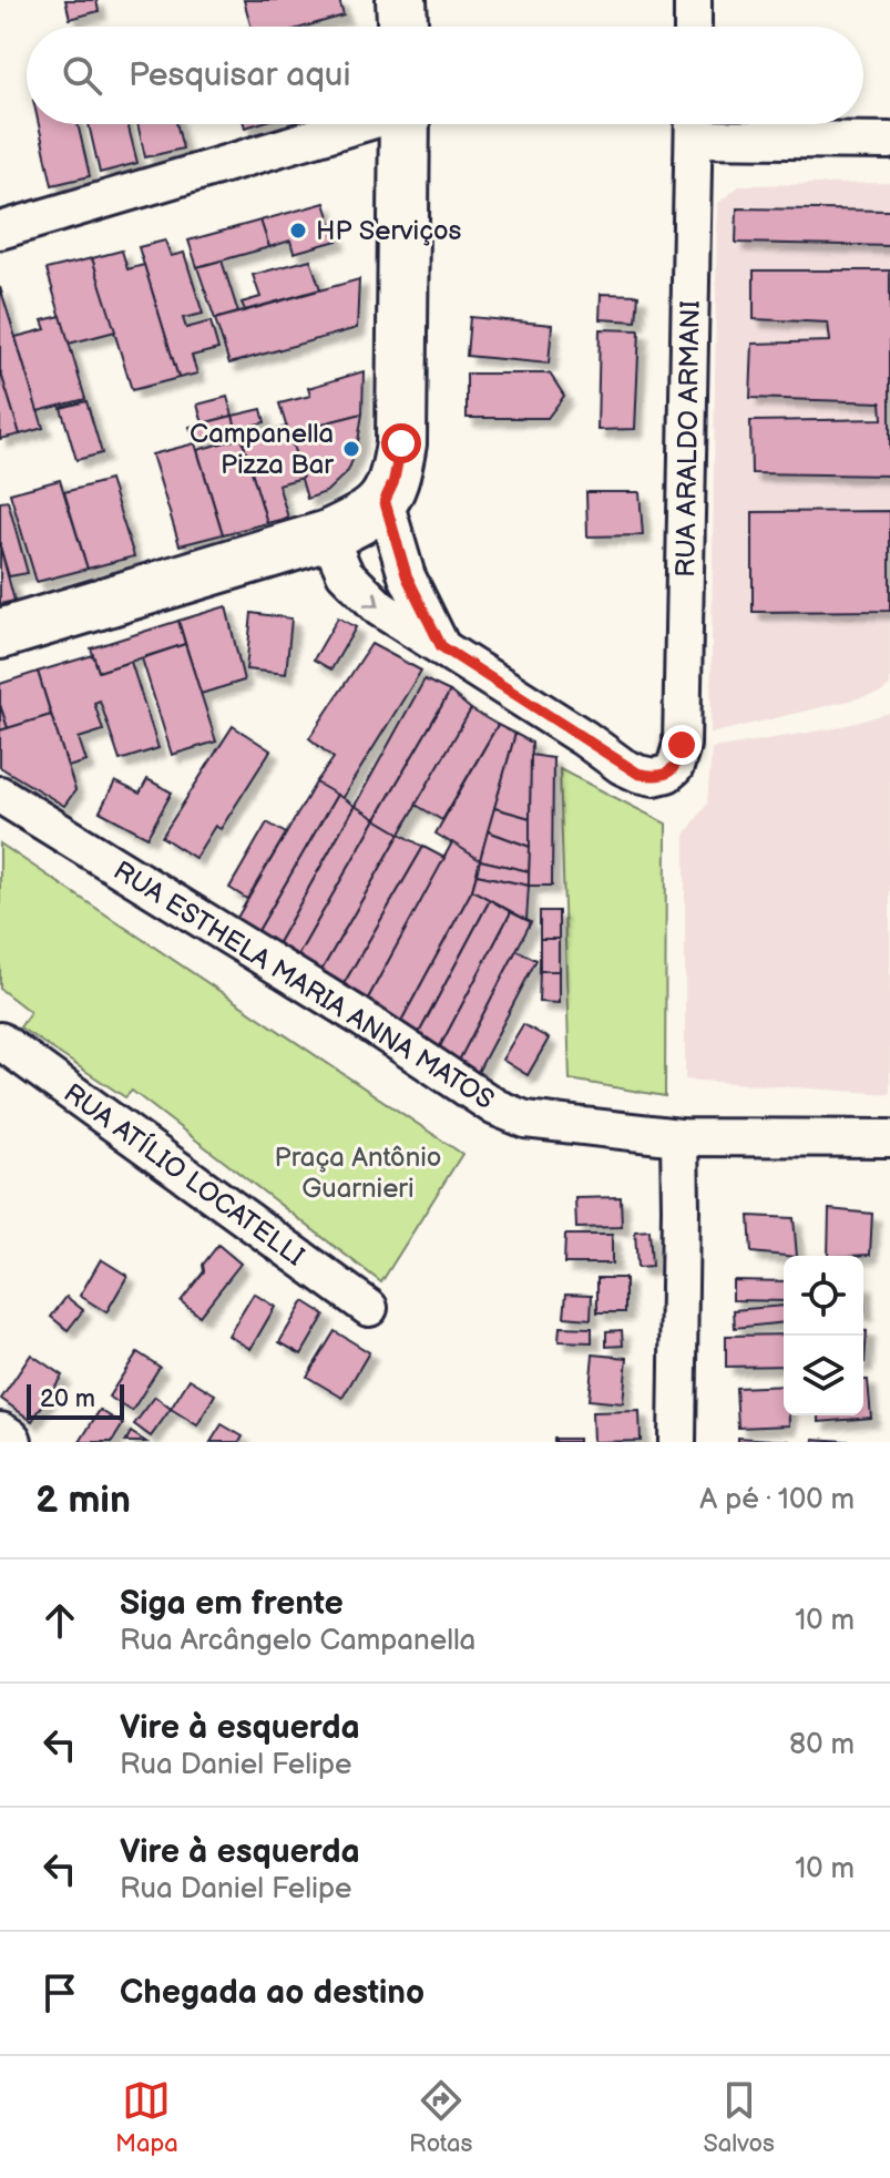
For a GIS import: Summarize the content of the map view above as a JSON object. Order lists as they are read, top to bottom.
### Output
{
  "streets": {
    "street": ["RUA ARALDO ARMANI", "RUA ESTHELA MARIA ANNA MATOS", "RUA ATÍLIO LOCATELLI"]
  },
  "parks": ["Praça Antônio Guarnieri"],
  "places": ["HP Serviços", "Campanella Pizza Bar"],
  "scale_bar": "20 m",
  "page": {
    "search": "Pesquisar aqui",
    "scale": "20 m",
    "heading": ["2 min", "A pé · 100 m"],
    "list": [
      ["Siga em frente", "Rua Arcângelo Campanella", "10 m"],
      ["Vire à esquerda", "Rua Daniel Felipe", "80 m"],
      ["Vire à esquerda", "Rua Daniel Felipe", "10 m"],
      "Chegada ao destino"
    ],
    "nav": ["Mapa", "Rotas", "Salvos"]
  }
}
